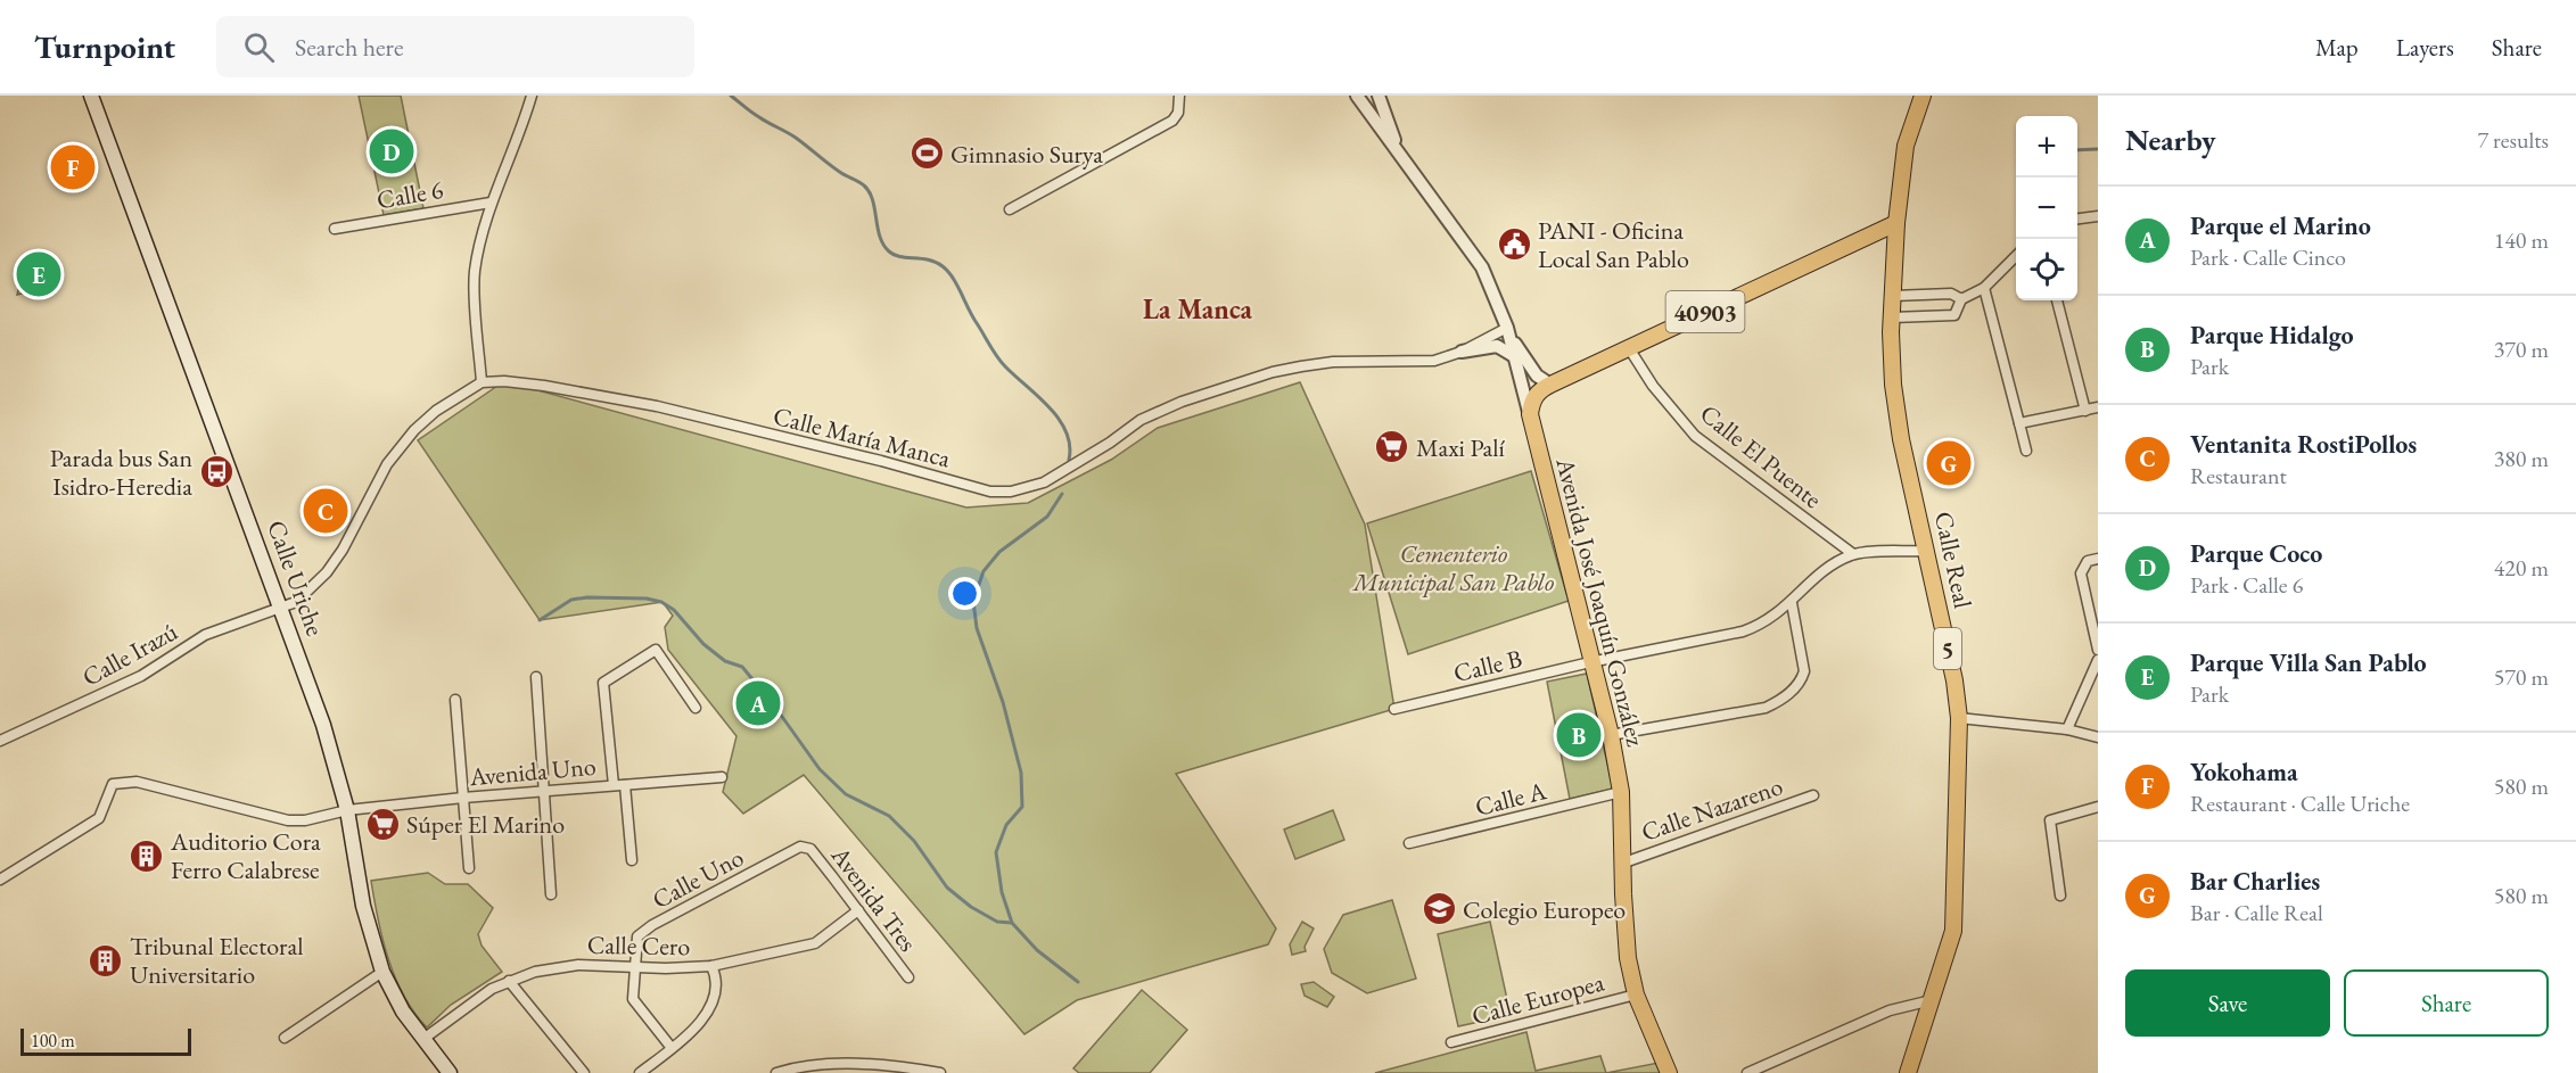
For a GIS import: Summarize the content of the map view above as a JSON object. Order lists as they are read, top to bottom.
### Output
{
  "streets": {
    "main road": [
      "40903",
      "Calle Real",
      "Calle Uriche",
      "Avenida José Joaquín González",
      "5"
    ],
    "street": [
      "Calle 6",
      "Calle María Manca",
      "Calle El Puente",
      "Calle Irazú",
      "Calle B",
      "Avenida Uno",
      "Calle A",
      "Calle Nazareno",
      "Calle Uno",
      "Avenida Tres",
      "Calle Cero",
      "Calle Europea"
    ]
  },
  "crossings": [
    ["40903", "Calle El Puente"],
    ["40903", "Calle Real"],
    ["40903", "Avenida José Joaquín González"],
    ["Calle María Manca", "Avenida José Joaquín González"],
    ["Calle El Puente", "Calle B"],
    ["Calle Uriche", "Calle Irazú"],
    ["Calle Uriche", "Avenida Uno"],
    ["Calle Uriche", "Calle Cero"],
    ["Avenida José Joaquín González", "Calle B"],
    ["Avenida José Joaquín González", "Calle A"],
    ["Avenida José Joaquín González", "Calle Nazareno"],
    ["Avenida José Joaquín González", "Calle Europea"],
    ["Calle Uno", "Avenida Tres"],
    ["Calle Uno", "Calle Cero"],
    ["Avenida Tres", "Calle Cero"]
  ],
  "districts": ["La Manca"],
  "parks": ["Cementerio Municipal San Pablo"],
  "places": {
    "sports": ["Gimnasio Surya"],
    "public building": ["PANI - Oficina Local San Pablo"],
    "supermarket": ["Maxi Palí", "Súper El Marino"],
    "bus stop": ["Parada bus San Isidro-Heredia"],
    "building": ["Auditorio Cora Ferro Calabrese", "Tribunal Electoral Universitario"],
    "school or university": ["Colegio Europeo"]
  },
  "scale_bar": "100 m",
  "page": {
    "header": "Turnpoint",
    "search": "Search here",
    "nav": ["Map", "Layers", "Share"],
    "heading": ["Nearby", "7 results"],
    "map_buttons": ["+", "−"],
    "pins": [
      "D",
      "F",
      "E",
      "G",
      "C",
      "A",
      "B"
    ],
    "list": [
      {
        "mark": "A",
        "name": "Parque el Marino",
        "note": "Park · Calle Cinco",
        "value": "140 m"
      },
      {
        "mark": "B",
        "name": "Parque Hidalgo",
        "note": "Park",
        "value": "370 m"
      },
      {
        "mark": "C",
        "name": "Ventanita RostiPollos",
        "note": "Restaurant",
        "value": "380 m"
      },
      {
        "mark": "D",
        "name": "Parque Coco",
        "note": "Park · Calle 6",
        "value": "420 m"
      },
      {
        "mark": "E",
        "name": "Parque Villa San Pablo",
        "note": "Park",
        "value": "570 m"
      },
      {
        "mark": "F",
        "name": "Yokohama",
        "note": "Restaurant · Calle Uriche",
        "value": "580 m"
      },
      {
        "mark": "G",
        "name": "Bar Charlies",
        "note": "Bar · Calle Real",
        "value": "580 m"
      }
    ],
    "buttons": ["Save", "Share"],
    "scale": "100 m"
  }
}
